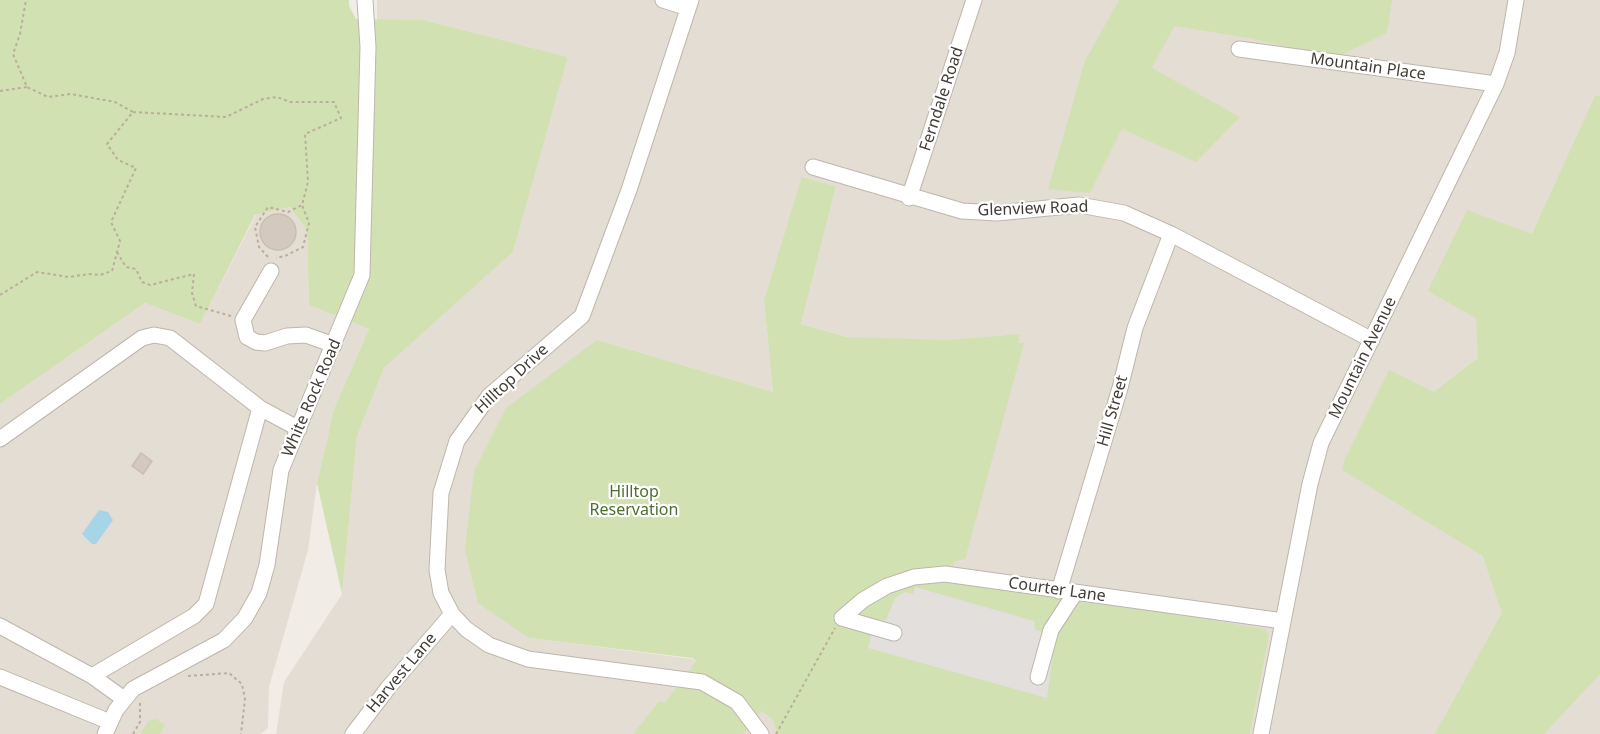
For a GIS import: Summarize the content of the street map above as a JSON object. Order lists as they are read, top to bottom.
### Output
{
  "streets": {
    "street": [
      "Mountain Place",
      "Ferndale Road",
      "Glenview Road",
      "Mountain Avenue",
      "Hilltop Drive",
      "White Rock Road",
      "Hill Street",
      "Courter Lane",
      "Harvest Lane"
    ]
  },
  "crossings": [
    ["Mountain Place", "Mountain Avenue"],
    ["Ferndale Road", "Glenview Road"],
    ["Glenview Road", "Mountain Avenue"],
    ["Glenview Road", "Hill Street"],
    ["Mountain Avenue", "Courter Lane"],
    ["Hilltop Drive", "Harvest Lane"],
    ["Hill Street", "Courter Lane"]
  ],
  "parks": ["Hilltop Reservation"]
}
